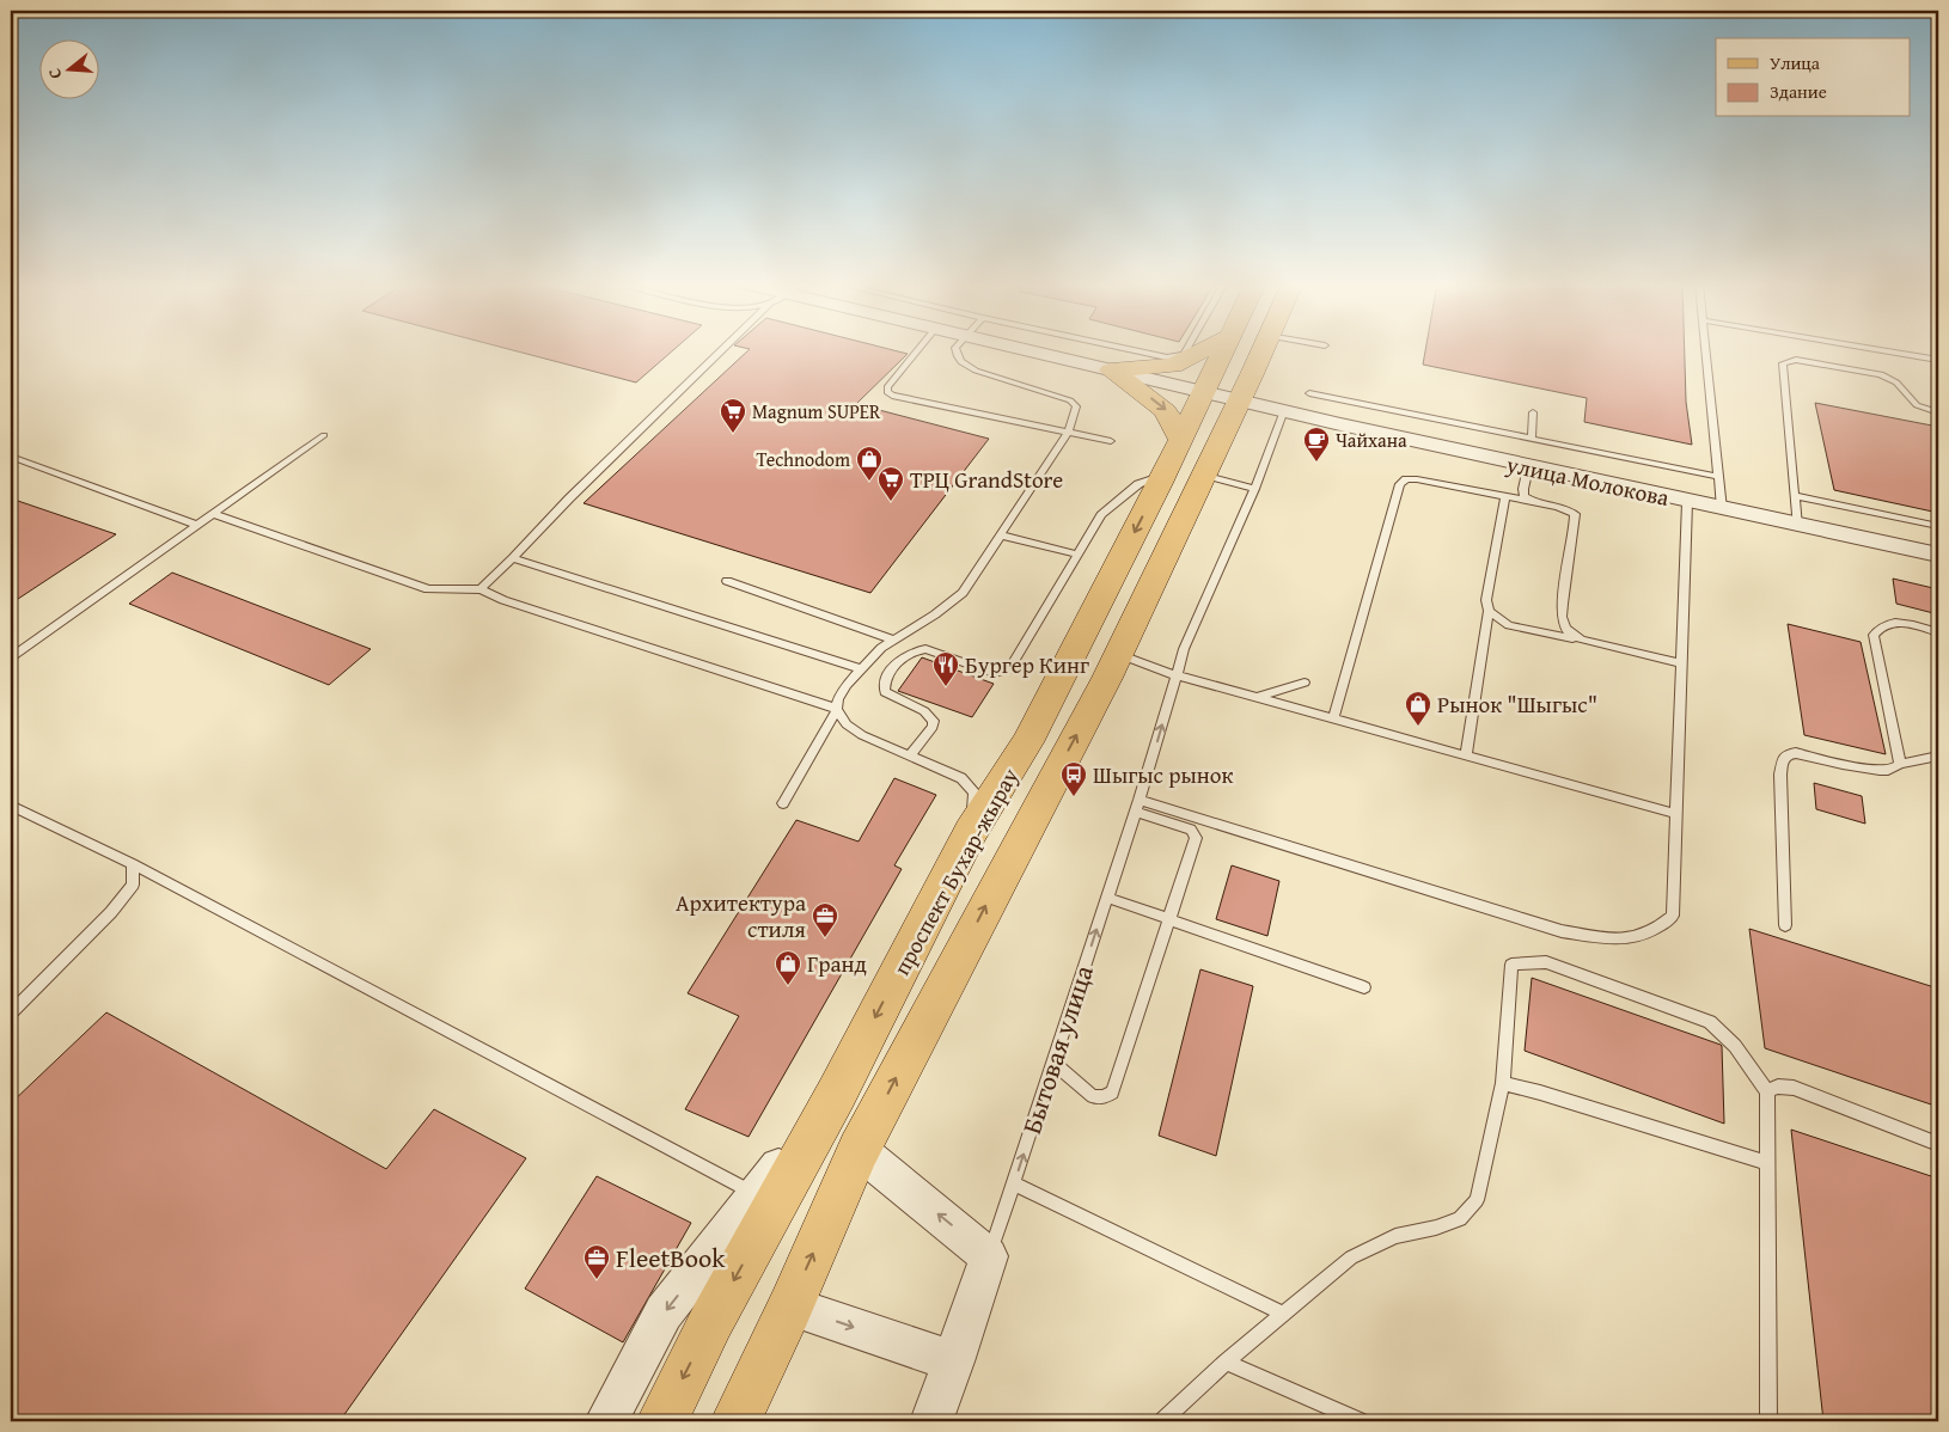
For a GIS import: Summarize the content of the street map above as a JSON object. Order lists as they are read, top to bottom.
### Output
{
  "streets": {
    "main road": ["проспект Бухар-жырау"],
    "street": ["улица Молокова", "Бытовая улица"]
  },
  "crossings": [
    ["улица Молокова", "проспект Бухар-жырау"],
    ["улица Молокова", "Бытовая улица"]
  ],
  "one_way": ["Бытовая улица"],
  "places": {
    "supermarket": ["Magnum SUPER", "ТРЦ GrandStore"],
    "cafe": ["Чайхана"],
    "shop": ["Technodom", "Рынок \"Шыгыс\"", "Гранд"],
    "restaurant": ["Бургер Кинг"],
    "bus stop": ["Шыгыс рынок"],
    "office": ["Архитектура стиля", "FleetBook"]
  },
  "legend": ["Улица", "Здание"],
  "north": "left"
}
